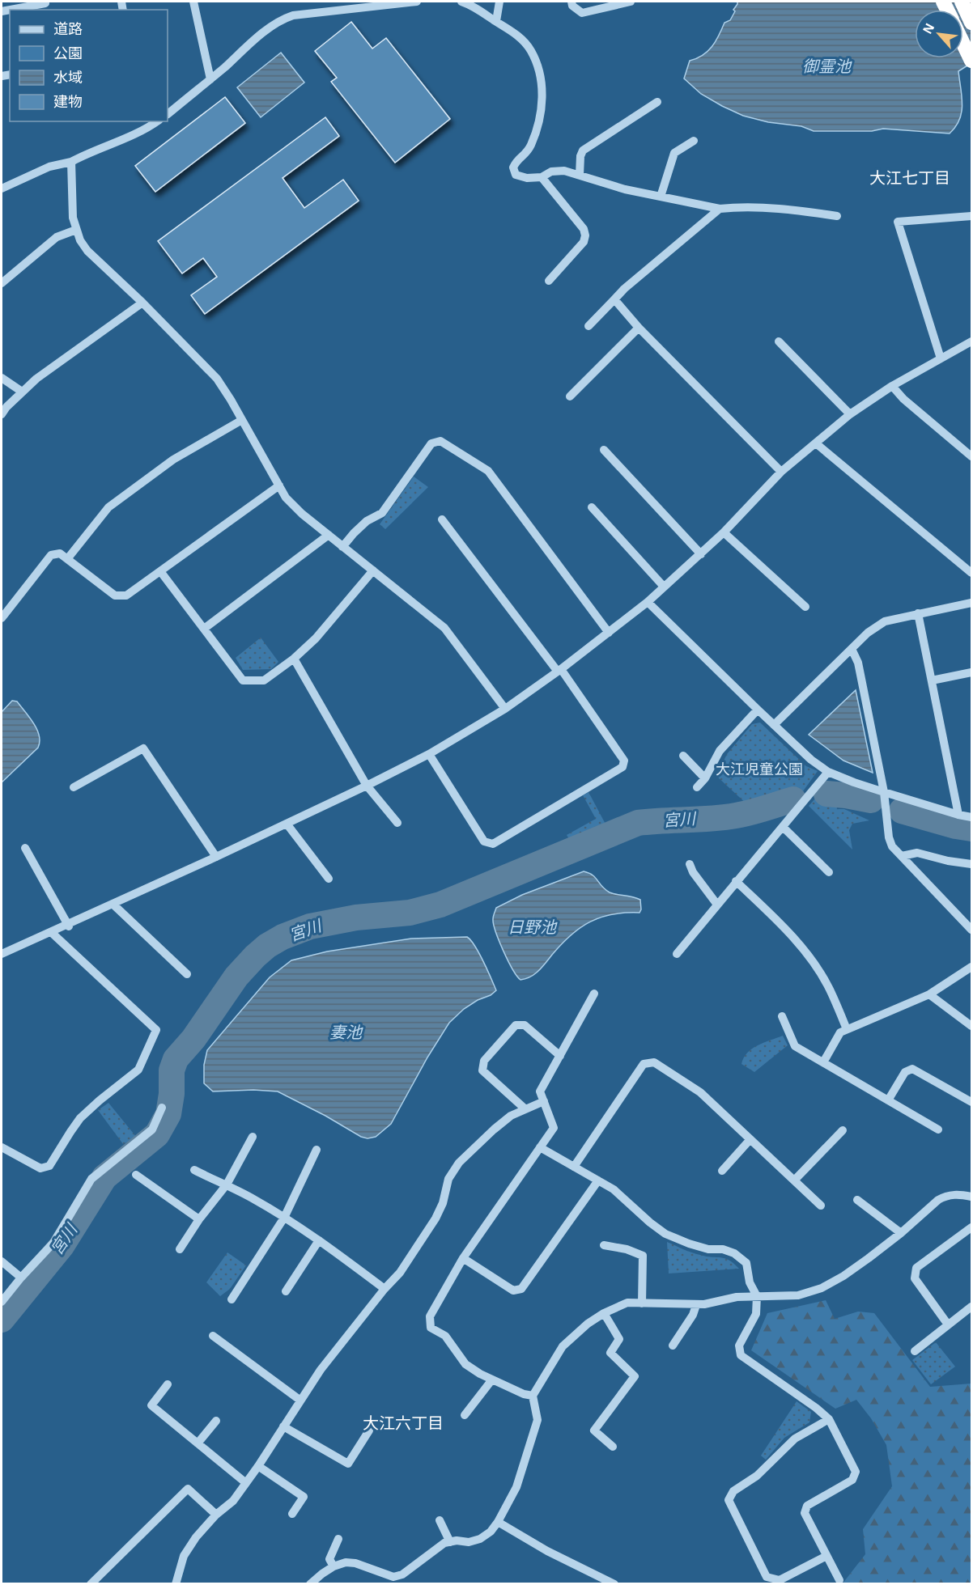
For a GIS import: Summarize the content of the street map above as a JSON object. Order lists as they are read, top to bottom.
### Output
{
  "districts": ["大江七丁目", "大江六丁目"],
  "water": [
    "御霊池",
    "宮川",
    "日野池",
    "妻池"
  ],
  "parks": ["大江児童公園"],
  "legend": [
    "道路",
    "公園",
    "水域",
    "建物"
  ],
  "north": "top left"
}
